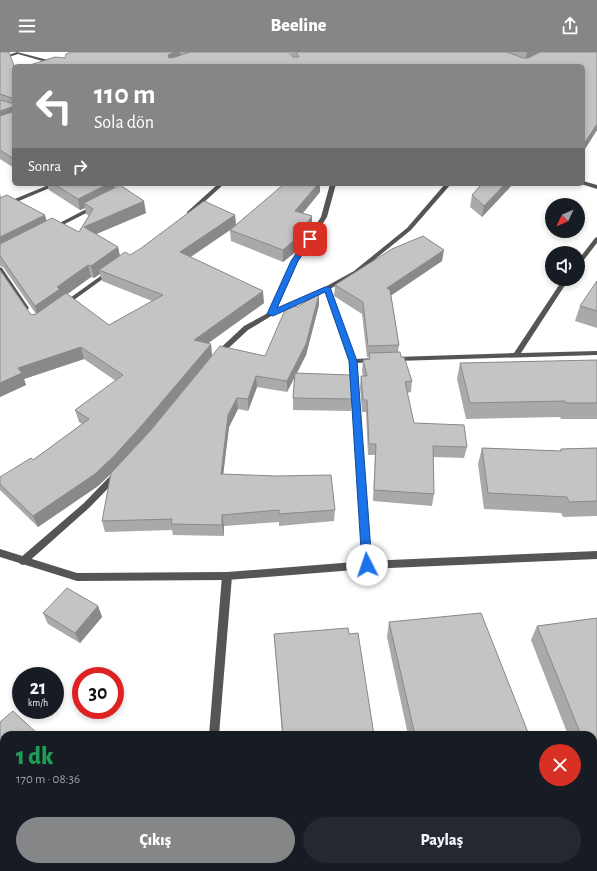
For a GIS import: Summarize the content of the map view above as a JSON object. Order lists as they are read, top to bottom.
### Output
{
  "north": "bottom left",
  "page": {
    "header": "Beeline",
    "turn": ["110 m", "Sola dön"],
    "then": "Sonra",
    "speed": "21 km/h",
    "limit": "30",
    "heading": ["1 dk", "170 m · 08:36"],
    "buttons": ["Çıkış", "Paylaş"]
  }
}
